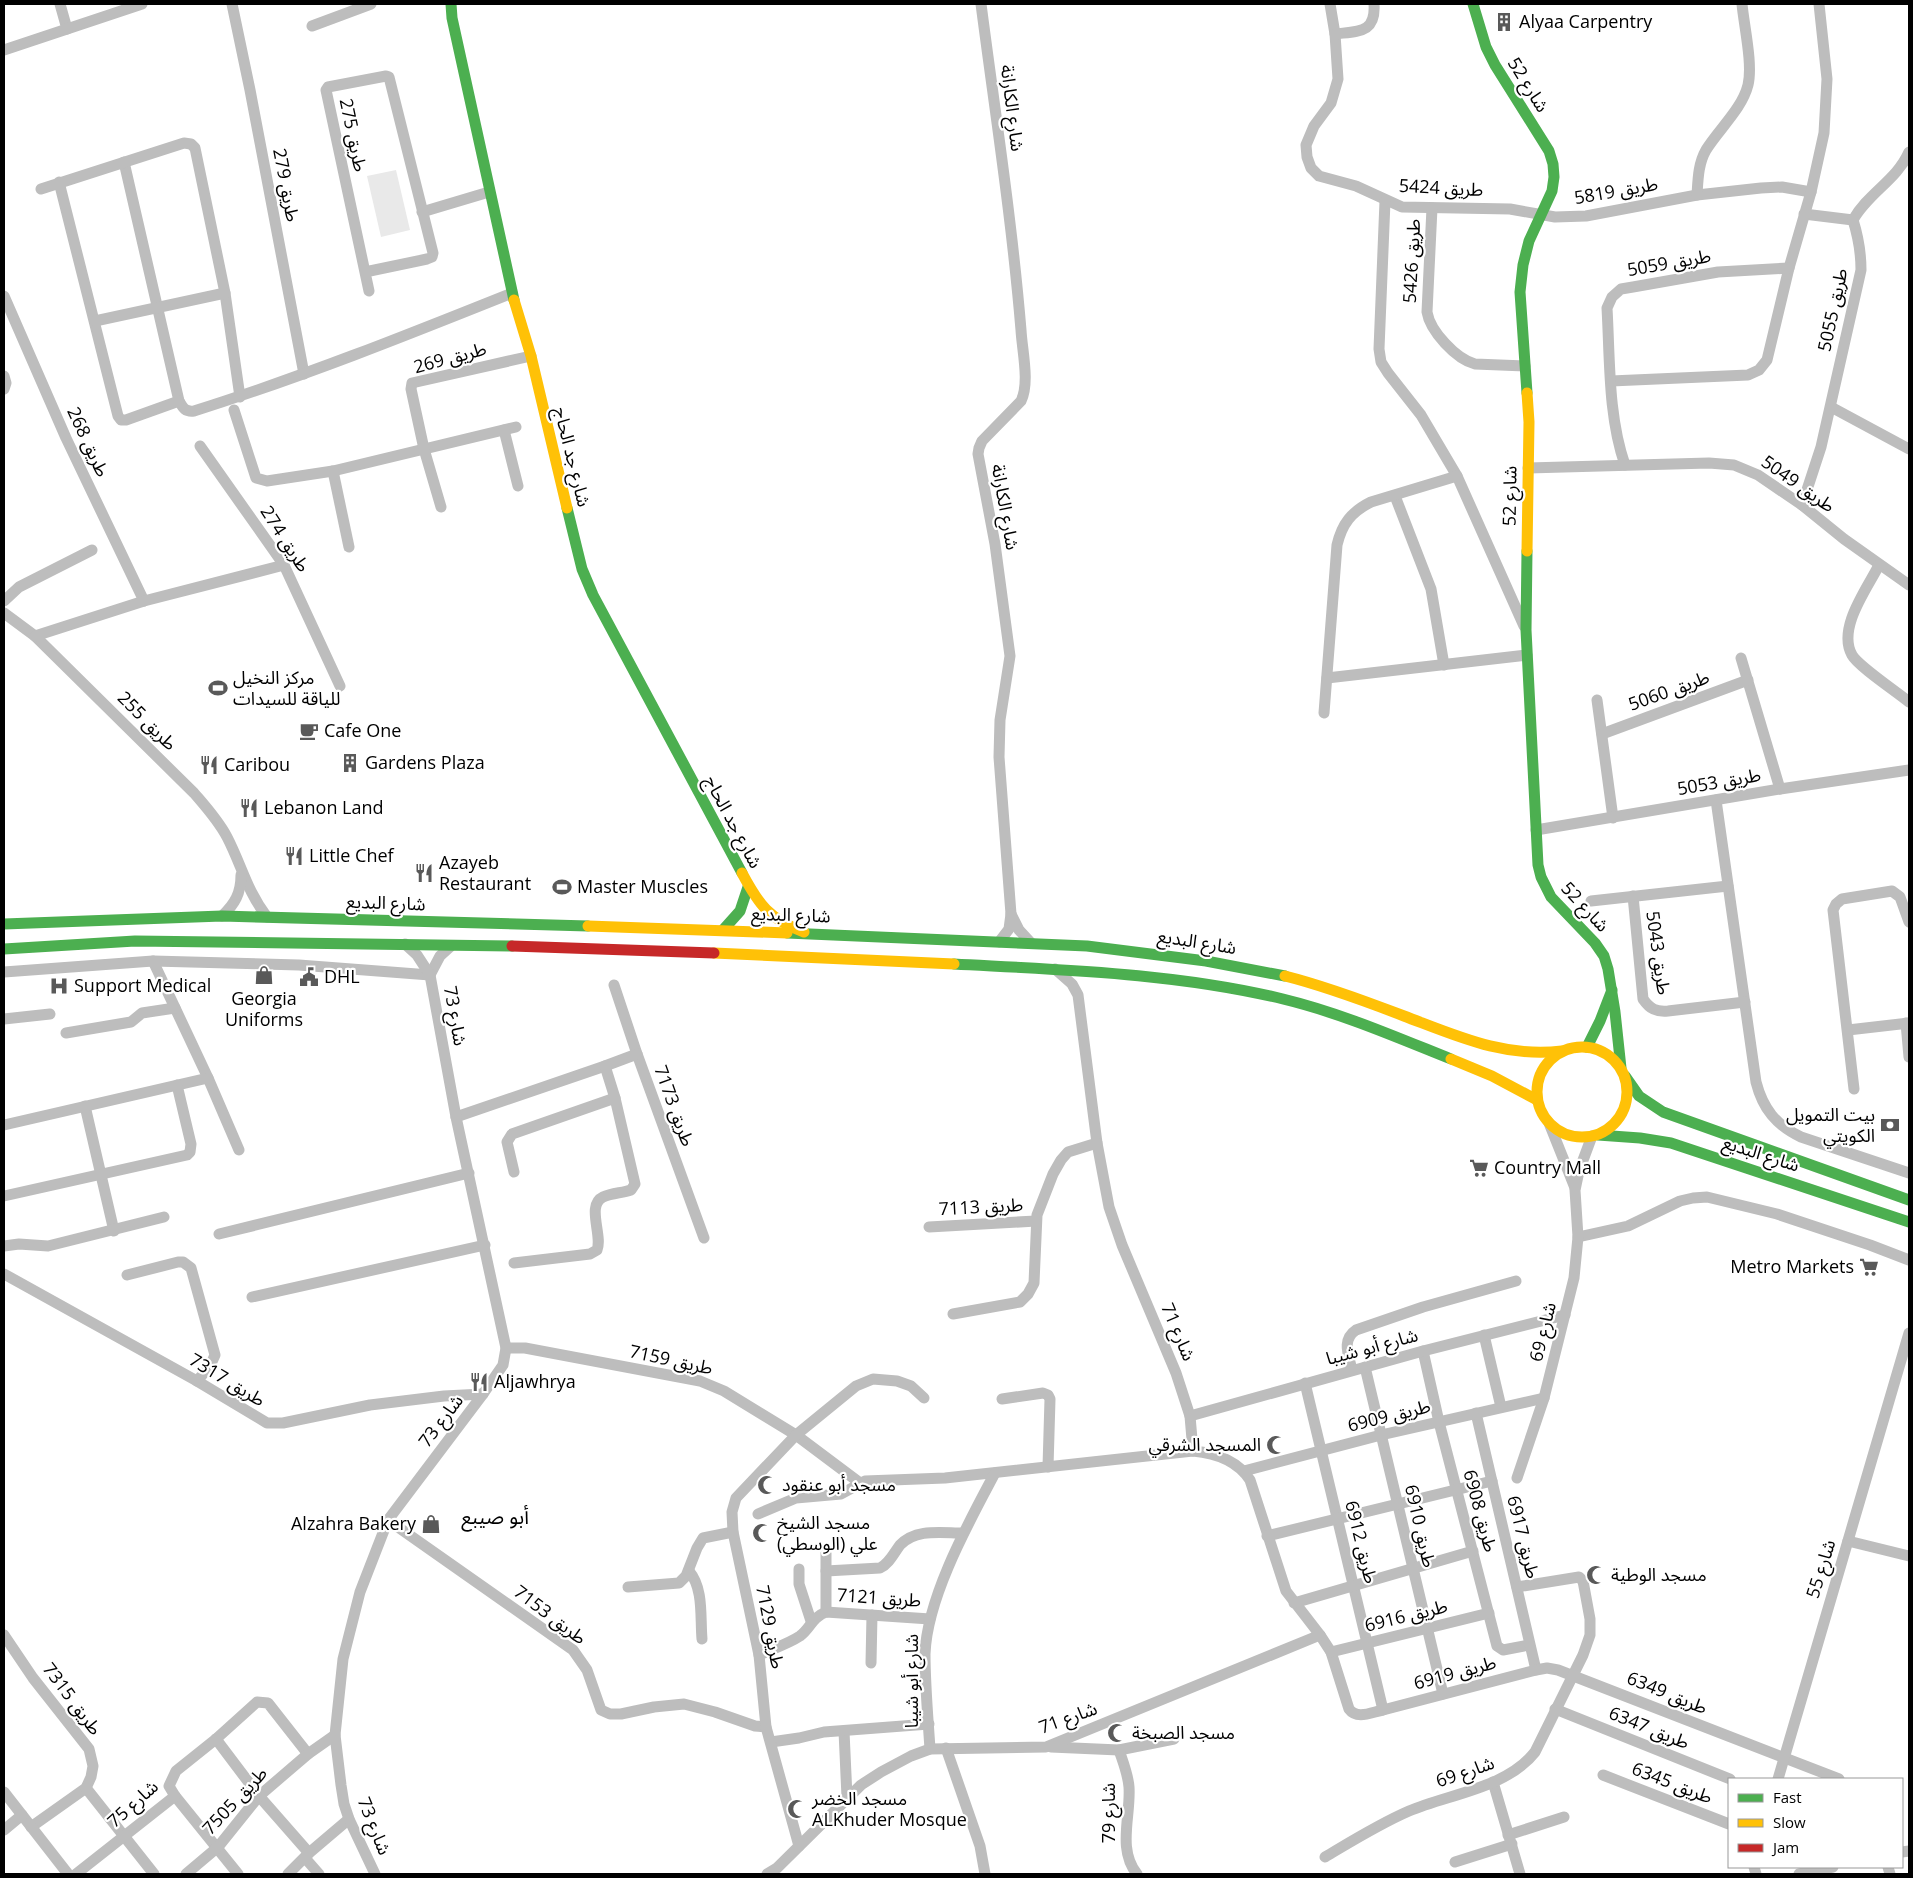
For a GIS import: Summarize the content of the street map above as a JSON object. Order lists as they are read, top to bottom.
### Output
{
  "streets": {
    "main road": ["شارع 52", "شارع جد الحاج", "شارع البديع"],
    "street": [
      "شارع الكارانة",
      "طريق 275",
      "طريق 279",
      "طريق 5424",
      "طريق 5819",
      "طريق 5426",
      "طريق 5059",
      "طريق 5055",
      "طريق 269",
      "طريق 268",
      "طريق 5049",
      "طريق 274",
      "طريق 5060",
      "طريق 255",
      "طريق 5053",
      "طريق 5043",
      "شارع 73",
      "طريق 7173",
      "طريق 7113",
      "شارع 71",
      "شارع 69",
      "شارع أبو شيبا",
      "طريق 7159",
      "طريق 7317",
      "طريق 6909",
      "طريق 6908",
      "طريق 6910",
      "طريق 6917",
      "طريق 6912",
      "شارع 55",
      "طريق 7121",
      "طريق 7153",
      "طريق 6916",
      "طريق 7129",
      "طريق 6919",
      "طريق 6349",
      "طريق 7315",
      "طريق 6347",
      "طريق 6345",
      "طريق 7505",
      "شارع 75",
      "شارع 79"
    ]
  },
  "crossings": [
    ["شارع 52", "طريق 5424"],
    ["شارع 52", "طريق 5819"],
    ["شارع 52", "طريق 5426"],
    ["شارع 52", "طريق 5049"],
    ["شارع 52", "طريق 5053"],
    ["شارع 52", "شارع البديع"],
    ["شارع 52", "شارع 69"],
    ["شارع الكارانة", "شارع البديع"],
    ["طريق 5424", "طريق 5819"],
    ["طريق 5424", "طريق 5426"],
    ["طريق 5059", "طريق 5049"],
    ["طريق 5055", "طريق 5049"],
    ["طريق 269", "شارع جد الحاج"],
    ["شارع جد الحاج", "شارع البديع"],
    ["طريق 255", "شارع البديع"],
    ["شارع البديع", "شارع 69"],
    ["شارع 73", "طريق 7159"],
    ["شارع 73", "طريق 7317"],
    ["شارع 73", "طريق 7153"],
    ["شارع 73", "طريق 7505"],
    ["طريق 7113", "شارع 71"],
    ["شارع 71", "شارع أبو شيبا"],
    ["شارع 69", "شارع أبو شيبا"],
    ["شارع 69", "طريق 6909"],
    ["شارع 69", "طريق 6917"],
    ["شارع 69", "طريق 6349"],
    ["شارع 69", "طريق 6347"],
    ["شارع أبو شيبا", "طريق 6908"],
    ["شارع أبو شيبا", "طريق 6910"],
    ["شارع أبو شيبا", "طريق 6912"],
    ["شارع أبو شيبا", "طريق 7121"],
    ["شارع أبو شيبا", "طريق 7129"],
    ["طريق 7159", "طريق 7129"],
    ["طريق 6909", "طريق 6908"],
    ["طريق 6909", "طريق 6910"],
    ["طريق 6909", "طريق 6917"],
    ["طريق 6909", "طريق 6912"],
    ["طريق 6908", "طريق 6917"],
    ["طريق 6908", "طريق 6916"],
    ["طريق 6910", "طريق 6916"],
    ["طريق 6910", "طريق 6919"],
    ["طريق 6917", "طريق 6919"],
    ["طريق 6917", "طريق 6349"],
    ["طريق 6912", "طريق 6916"],
    ["طريق 6912", "طريق 6919"],
    ["شارع 55", "طريق 6349"],
    ["طريق 7153", "طريق 7129"],
    ["طريق 6919", "طريق 6349"],
    ["طريق 7505", "شارع 75"]
  ],
  "districts": ["أبو صيبع"],
  "places": {
    "building": ["Alyaa Carpentry", "Gardens Plaza"],
    "sports": ["مركز النخيل للياقة للسيدات", "Master Muscles"],
    "cafe": ["Cafe One"],
    "restaurant": [
      "Caribou",
      "Lebanon Land",
      "Little Chef",
      "Azayeb Restaurant",
      "Aljawhrya"
    ],
    "shop": ["Georgia Uniforms", "Alzahra Bakery"],
    "public building": ["DHL"],
    "hospital": ["Support Medical"],
    "bank": ["بيت التمويل الكويتي"],
    "supermarket": ["Country Mall", "Metro Markets"],
    "mosque": [
      "المسجد الشرقي",
      "مسجد أبو عنقود",
      "مسجد الشيخ علي (الوسطي)",
      "مسجد الوطية",
      "مسجد الصبخة",
      "مسجد الخضر ALKhuder Mosque"
    ]
  },
  "legend": ["Fast", "Slow", "Jam"]
}
